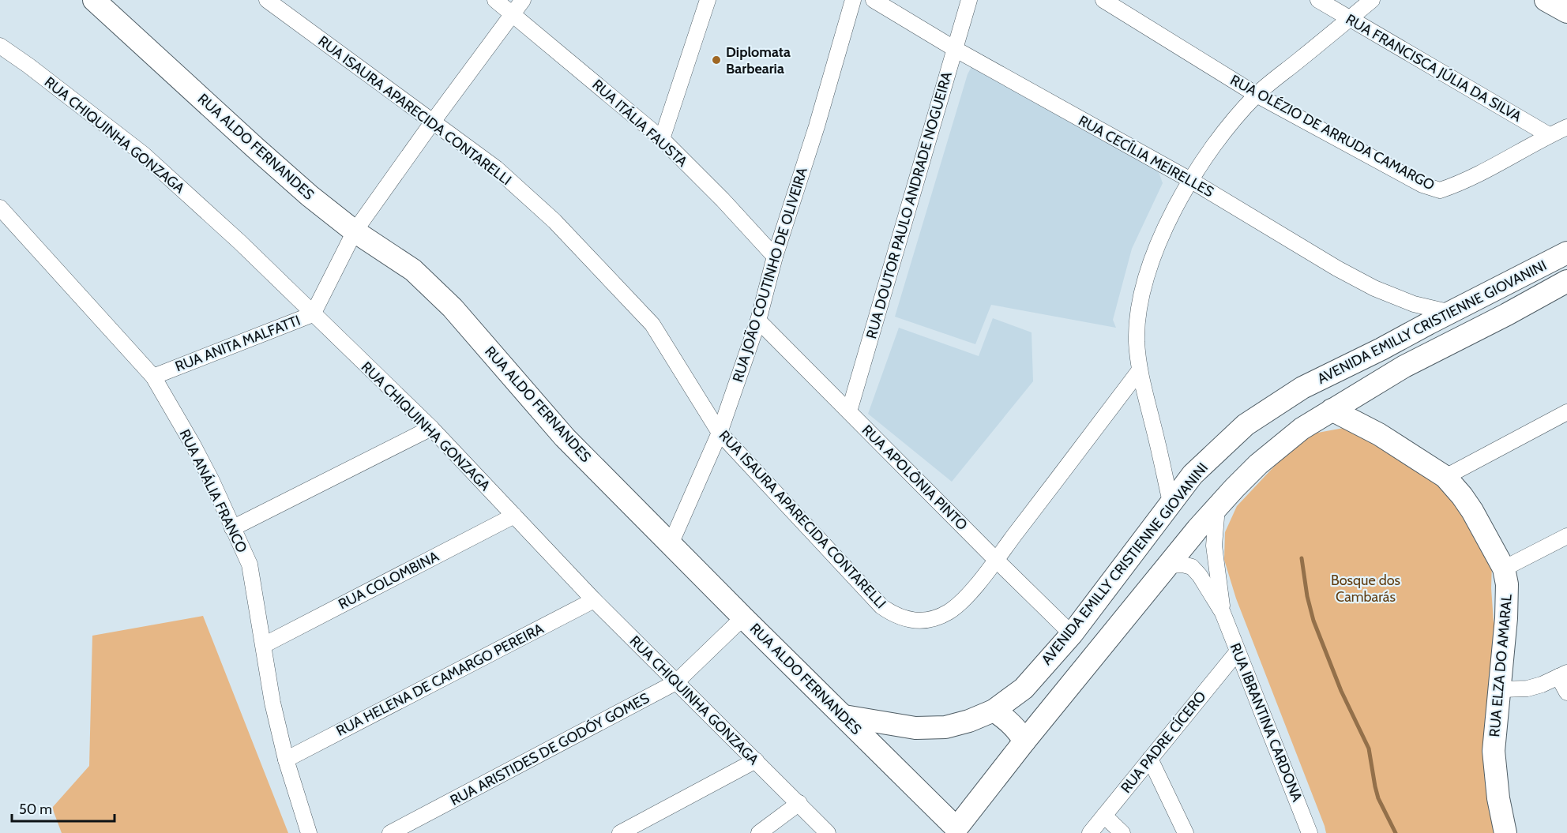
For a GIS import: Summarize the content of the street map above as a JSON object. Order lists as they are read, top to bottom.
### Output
{
  "streets": {
    "street": [
      "RUA FRANCISCA JÚLIA DA SILVA",
      "RUA ISAURA APARECIDA CONTARELLI",
      "RUA ITÁLIA FAUSTA",
      "RUA OLÉZIO DE ARRUDA CAMARGO",
      "RUA CHIQUINHA GONZAGA",
      "RUA ALDO FERNANDES",
      "RUA CECÍLIA MEIRELLES",
      "RUA DOUTOR PAULO ANDRADE NOGUEIRA",
      "RUA JOÃO COUTINHO DE OLIVEIRA",
      "AVENIDA EMILLY CRISTIENNE GIOVANINI",
      "RUA ANITA MALFATTI",
      "RUA APOLÔNIA PINTO",
      "RUA ANÁLIA FRANCO",
      "RUA COLOMBINA",
      "RUA ELZA DO AMARAL",
      "RUA HELENA DE CAMARGO PEREIRA",
      "RUA IBRANTINA CARDONA",
      "RUA PADRE CÍCERO",
      "RUA ARISTIDES DE GODÓY GOMES"
    ]
  },
  "crossings": [
    ["RUA FRANCISCA JÚLIA DA SILVA", "RUA OLÉZIO DE ARRUDA CAMARGO"],
    ["RUA ISAURA APARECIDA CONTARELLI", "RUA JOÃO COUTINHO DE OLIVEIRA"],
    ["RUA ISAURA APARECIDA CONTARELLI", "RUA ANITA MALFATTI"],
    ["RUA ISAURA APARECIDA CONTARELLI", "RUA APOLÔNIA PINTO"],
    ["RUA ITÁLIA FAUSTA", "RUA JOÃO COUTINHO DE OLIVEIRA"],
    ["RUA ITÁLIA FAUSTA", "RUA ANITA MALFATTI"],
    ["RUA CHIQUINHA GONZAGA", "RUA ANITA MALFATTI"],
    ["RUA CHIQUINHA GONZAGA", "RUA COLOMBINA"],
    ["RUA CHIQUINHA GONZAGA", "RUA HELENA DE CAMARGO PEREIRA"],
    ["RUA CHIQUINHA GONZAGA", "RUA ARISTIDES DE GODÓY GOMES"],
    ["RUA ALDO FERNANDES", "RUA JOÃO COUTINHO DE OLIVEIRA"],
    ["RUA ALDO FERNANDES", "AVENIDA EMILLY CRISTIENNE GIOVANINI"],
    ["RUA ALDO FERNANDES", "RUA ANITA MALFATTI"],
    ["RUA ALDO FERNANDES", "RUA ARISTIDES DE GODÓY GOMES"],
    ["RUA CECÍLIA MEIRELLES", "RUA DOUTOR PAULO ANDRADE NOGUEIRA"],
    ["RUA CECÍLIA MEIRELLES", "AVENIDA EMILLY CRISTIENNE GIOVANINI"],
    ["RUA DOUTOR PAULO ANDRADE NOGUEIRA", "RUA APOLÔNIA PINTO"],
    ["RUA JOÃO COUTINHO DE OLIVEIRA", "RUA APOLÔNIA PINTO"],
    ["AVENIDA EMILLY CRISTIENNE GIOVANINI", "RUA APOLÔNIA PINTO"],
    ["AVENIDA EMILLY CRISTIENNE GIOVANINI", "RUA ELZA DO AMARAL"],
    ["AVENIDA EMILLY CRISTIENNE GIOVANINI", "RUA IBRANTINA CARDONA"],
    ["RUA ANITA MALFATTI", "RUA ANÁLIA FRANCO"],
    ["RUA ANÁLIA FRANCO", "RUA COLOMBINA"],
    ["RUA ANÁLIA FRANCO", "RUA HELENA DE CAMARGO PEREIRA"],
    ["RUA IBRANTINA CARDONA", "RUA PADRE CÍCERO"]
  ],
  "parks": ["Bosque dos Cambarás"],
  "places": ["Diplomata Barbearia"],
  "scale_bar": "50 m"
}
